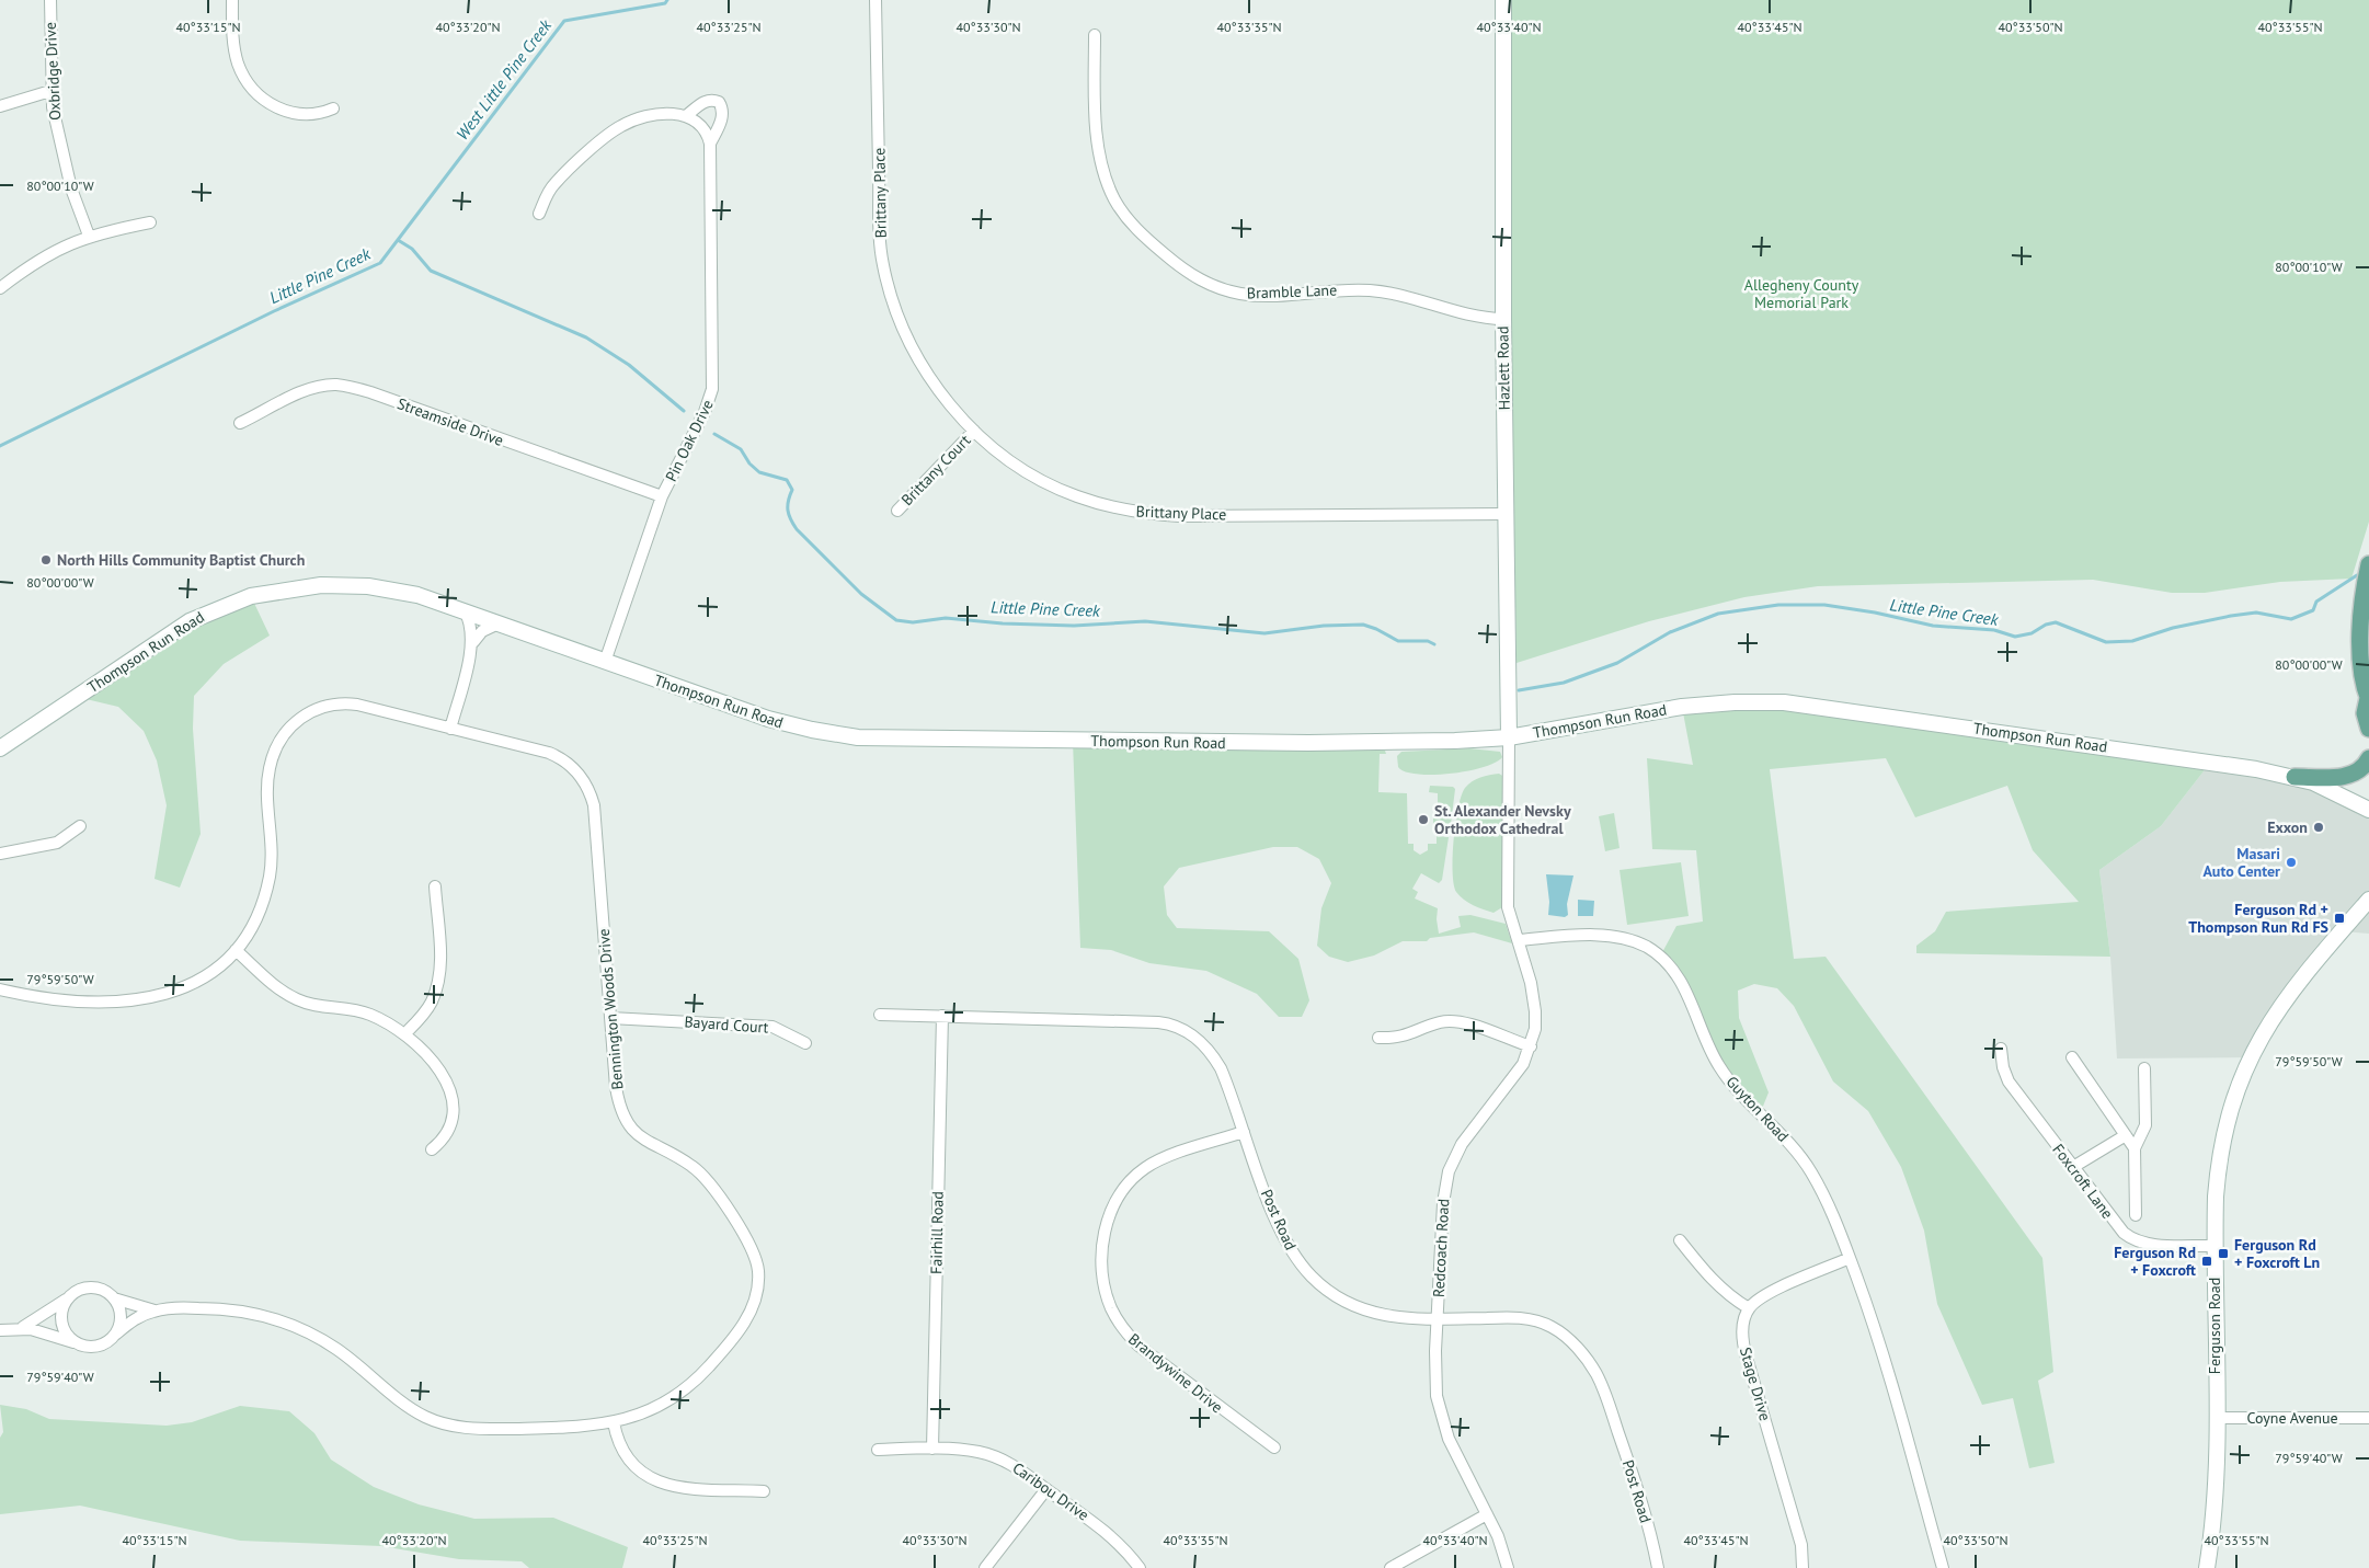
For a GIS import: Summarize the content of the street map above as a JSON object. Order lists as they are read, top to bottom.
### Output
{
  "streets": {
    "street": [
      "Oxbridge Drive",
      "Brittany Place",
      "Bramble Lane",
      "Hazlett Road",
      "Streamside Drive",
      "Pin Oak Drive",
      "Brittany Court",
      "Thompson Run Road",
      "Bennington Woods Drive",
      "Bayard Court",
      "Guyton Road",
      "Foxcroft Lane",
      "Post Road",
      "Fairhill Road",
      "Redcoach Road",
      "Ferguson Road",
      "Brandywine Drive",
      "Stage Drive",
      "Coyne Avenue",
      "Caribou Drive"
    ]
  },
  "crossings": [
    ["Brittany Place", "Hazlett Road"],
    ["Brittany Place", "Brittany Court"],
    ["Bramble Lane", "Hazlett Road"],
    ["Hazlett Road", "Thompson Run Road"],
    ["Streamside Drive", "Pin Oak Drive"],
    ["Pin Oak Drive", "Thompson Run Road"],
    ["Bennington Woods Drive", "Bayard Court"],
    ["Guyton Road", "Redcoach Road"],
    ["Foxcroft Lane", "Ferguson Road"],
    ["Post Road", "Fairhill Road"],
    ["Post Road", "Redcoach Road"],
    ["Post Road", "Brandywine Drive"],
    ["Fairhill Road", "Caribou Drive"],
    ["Ferguson Road", "Coyne Avenue"]
  ],
  "water": ["West Little Pine Creek", "Little Pine Creek"],
  "parks": ["Allegheny County Memorial Park"],
  "places": {
    "other": [
      "North Hills Community Baptist Church",
      "St. Alexander Nevsky Orthodox Cathedral",
      "Exxon",
      "Masari Auto Center"
    ],
    "transit": ["Ferguson Rd + Thompson Run Rd FS", "Ferguson Rd + Foxcroft Ln", "Ferguson Rd + Foxcroft"]
  },
  "coordinates": [
    "40°33'15\"N",
    "40°33'20\"N",
    "40°33'25\"N",
    "40°33'30\"N",
    "40°33'35\"N",
    "40°33'40\"N",
    "40°33'45\"N",
    "40°33'50\"N",
    "40°33'55\"N",
    "80°00'10\"W",
    "80°00'00\"W",
    "79°59'50\"W",
    "79°59'40\"W"
  ]
}
